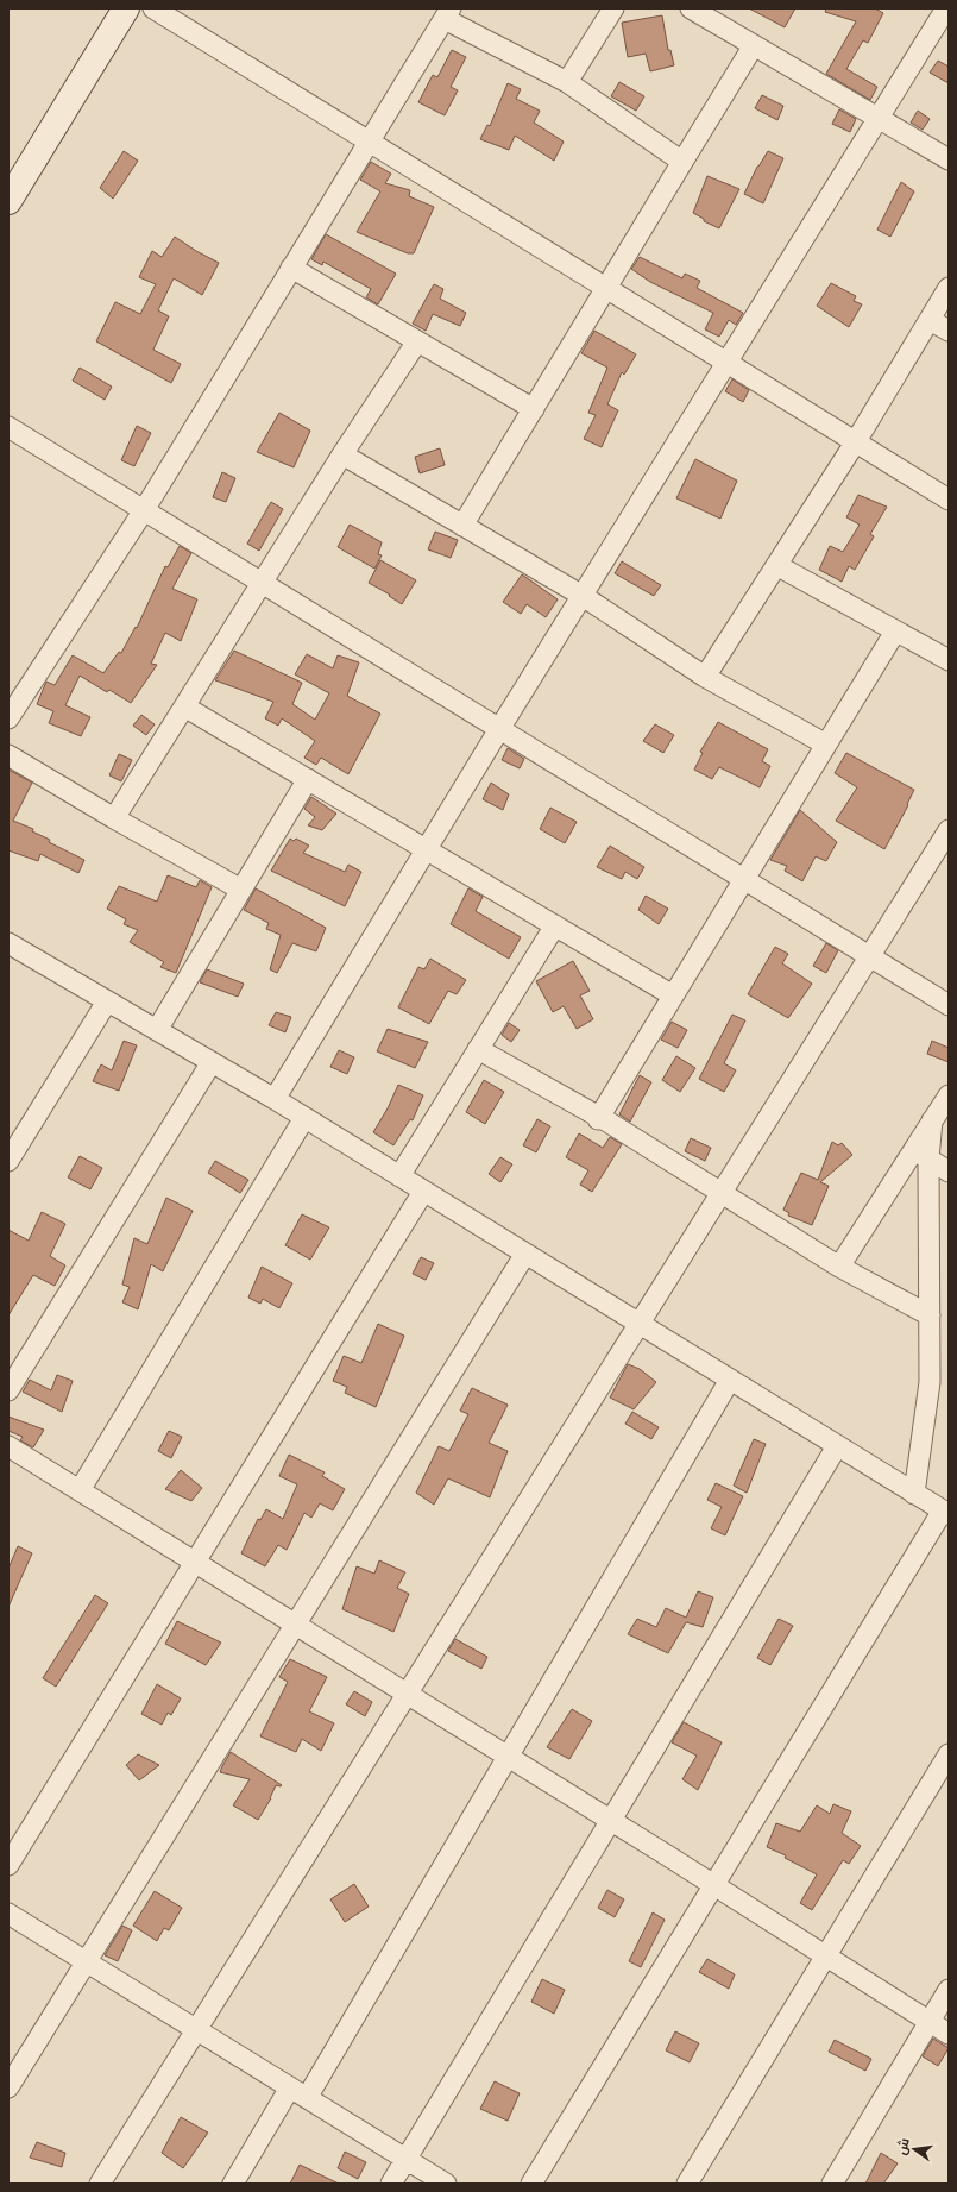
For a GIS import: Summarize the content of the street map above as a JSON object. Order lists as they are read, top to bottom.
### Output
{
  "north": "left"
}
